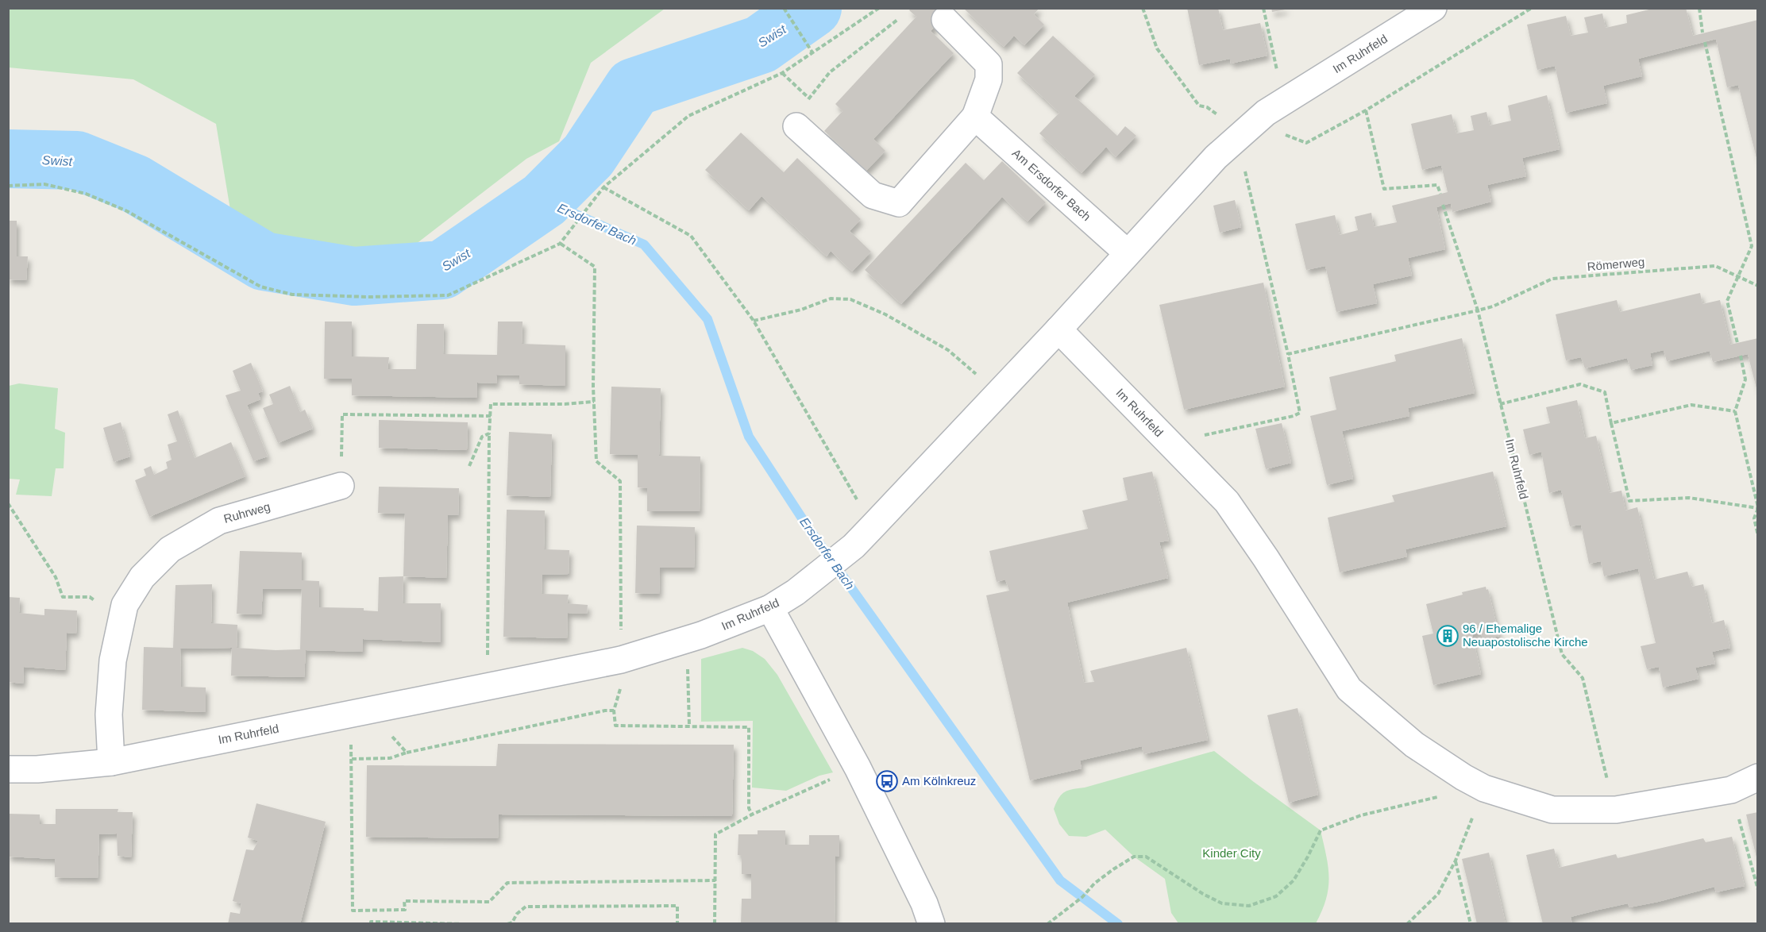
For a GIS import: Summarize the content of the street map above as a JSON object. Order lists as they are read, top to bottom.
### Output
{
  "streets": {
    "street": ["Im Ruhrfeld", "Am Ersdorfer Bach", "Ruhrweg"],
    "path": ["Römerweg"]
  },
  "crossings": [
    ["Im Ruhrfeld", "Am Ersdorfer Bach"],
    ["Im Ruhrfeld", "Römerweg"],
    ["Im Ruhrfeld", "Ruhrweg"]
  ],
  "water": ["Swist", "Ersdorfer Bach"],
  "parks": ["Kinder City"],
  "places": {
    "building": ["96 / Ehemalige Neuapostolische Kirche"],
    "bus stop": ["Am Kölnkreuz"]
  }
}
